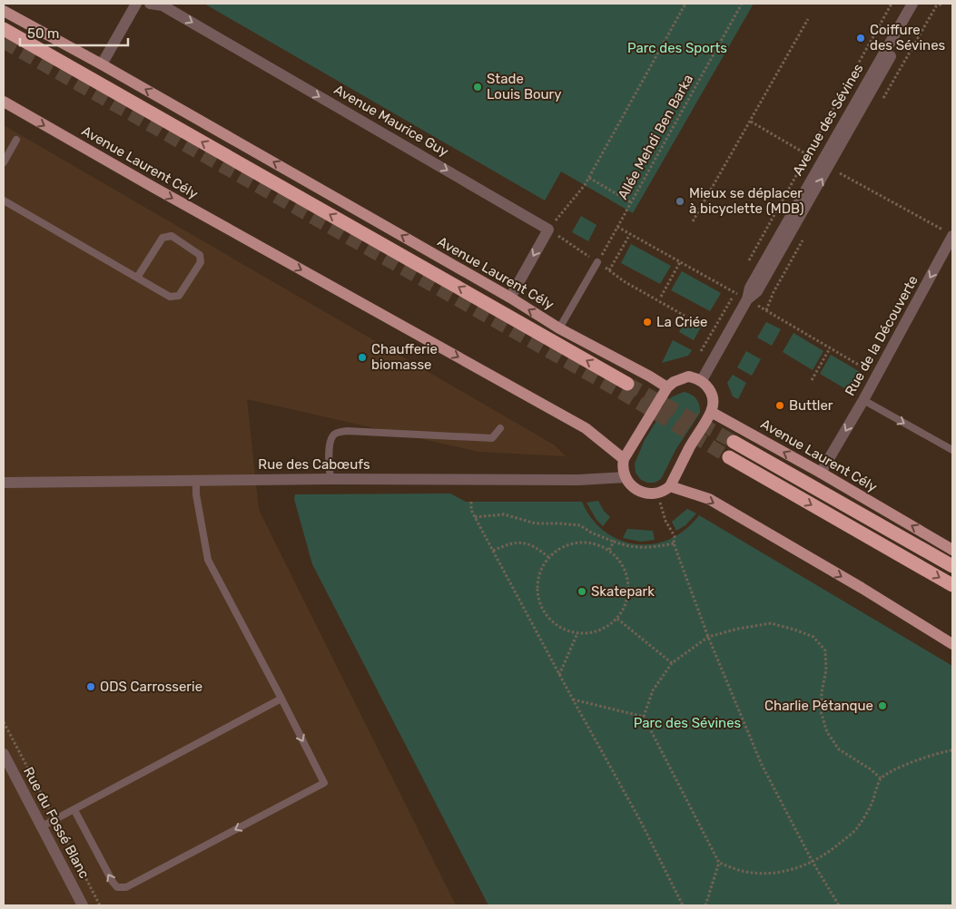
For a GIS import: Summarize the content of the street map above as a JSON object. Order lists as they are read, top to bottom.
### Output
{
  "streets": {
    "main road": ["Avenue Laurent Cély"],
    "street": [
      "Avenue des Sévines",
      "Avenue Maurice Guy",
      "Rue de la Découverte",
      "Rue des Cabœufs",
      "Rue du Fossé Blanc"
    ],
    "path": ["Allée Mehdi Ben Barka"]
  },
  "crossings": [
    ["Avenue Maurice Guy", "Avenue Laurent Cély"],
    ["Avenue Laurent Cély", "Rue de la Découverte"]
  ],
  "one_way": ["Avenue Maurice Guy", "Rue de la Découverte"],
  "parks": ["Parc des Sports", "Parc des Sévines"],
  "places": [
    "Coiffure des Sévines",
    "Stade Louis Boury",
    "Mieux se déplacer à bicyclette (MDB)",
    "La Criée",
    "Chaufferie biomasse",
    "Buttler",
    "Skatepark",
    "ODS Carrosserie",
    "Charlie Pétanque"
  ],
  "scale_bar": "50 m"
}
